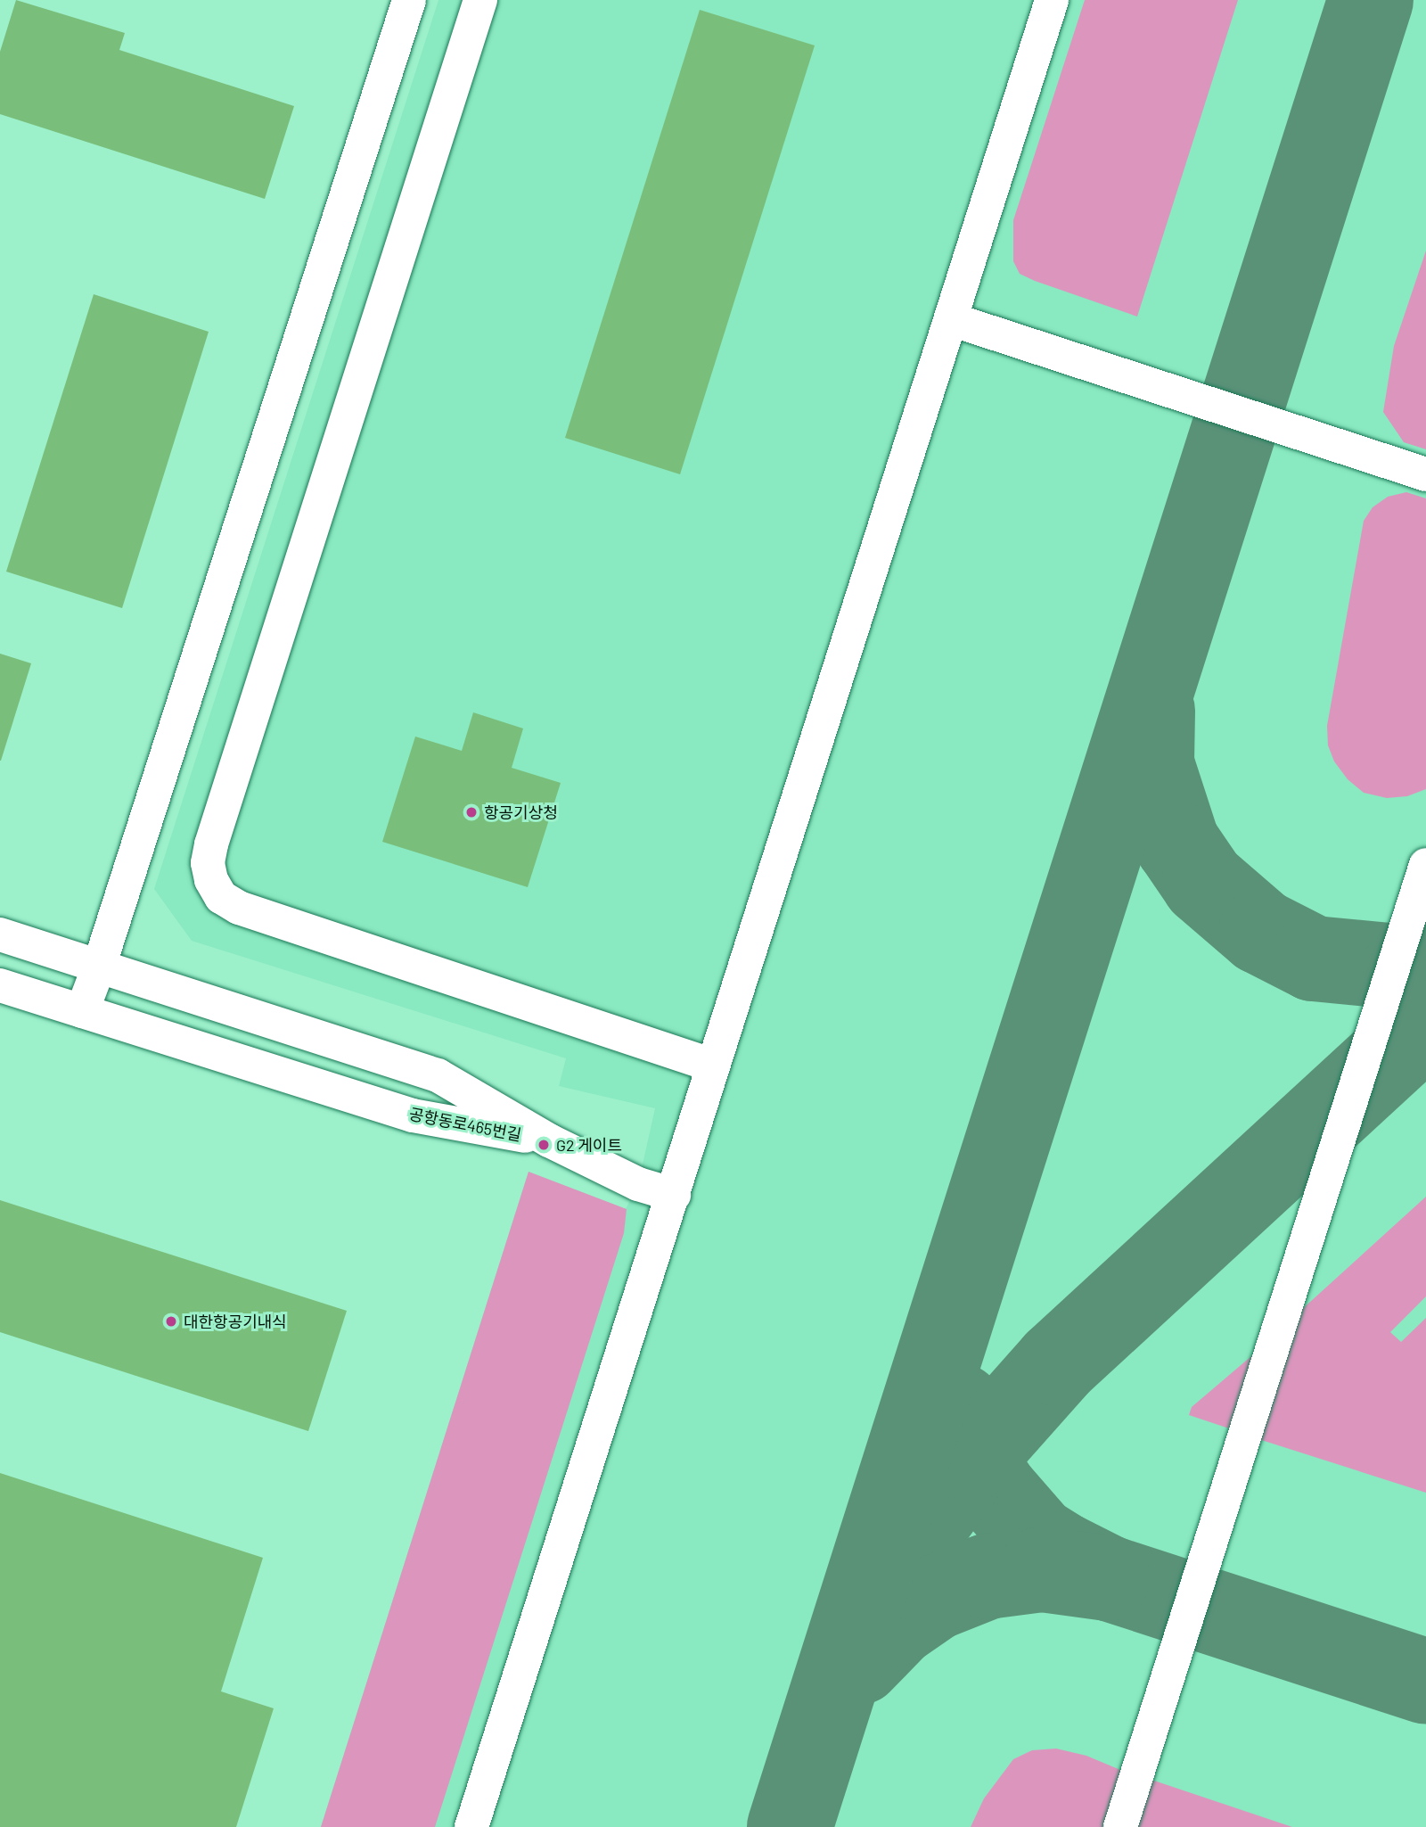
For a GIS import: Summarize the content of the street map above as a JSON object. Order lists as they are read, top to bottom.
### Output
{
  "streets": {
    "lane": ["공항동로465번길"]
  },
  "places": ["항공기상청", "G2 게이트", "대한항공기내식"]
}
